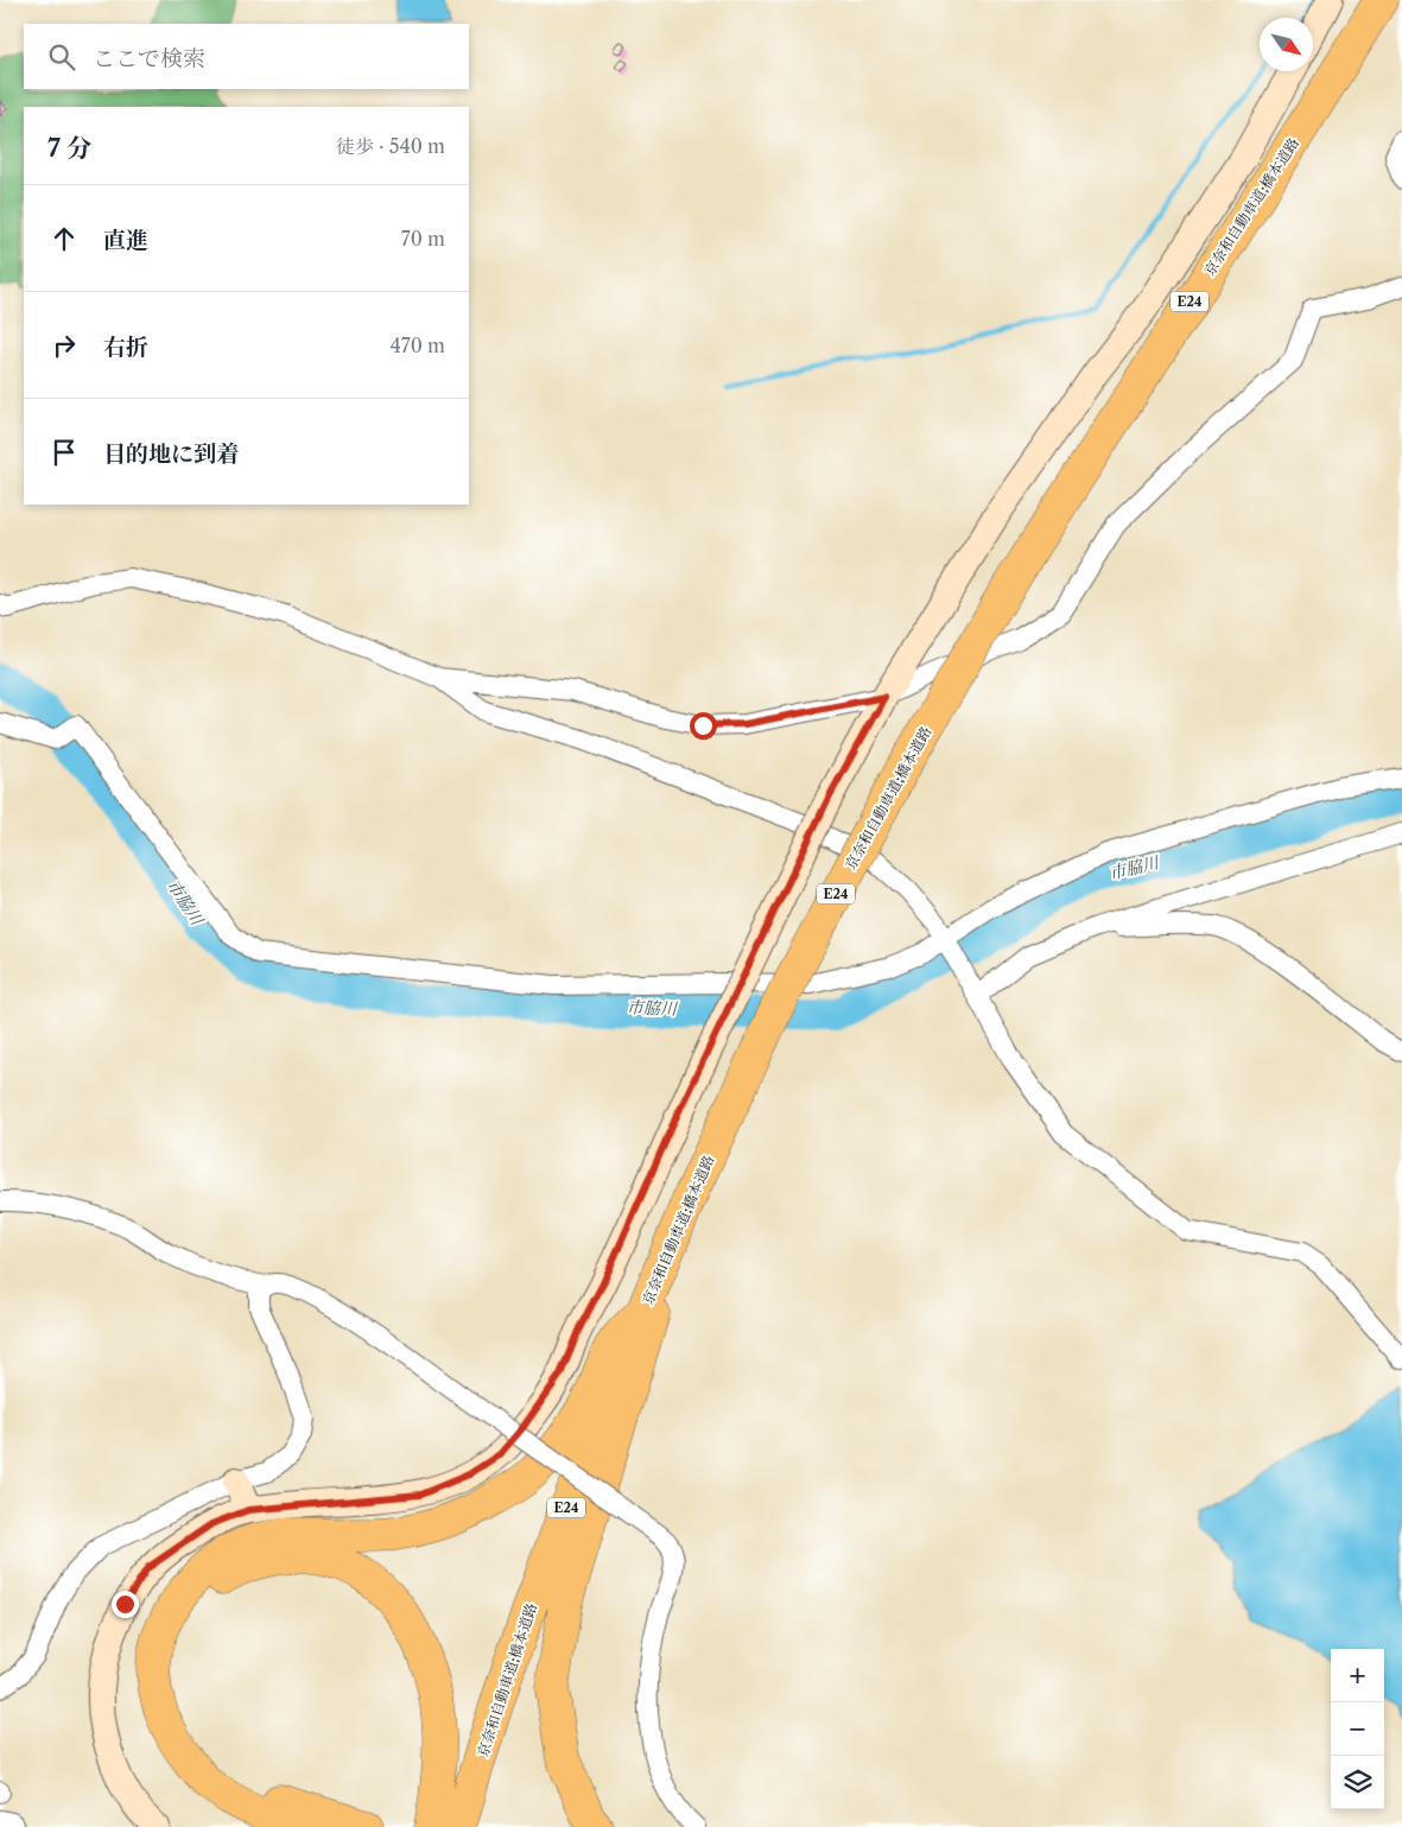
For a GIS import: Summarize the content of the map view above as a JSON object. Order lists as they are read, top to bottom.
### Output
{
  "streets": {
    "highway": ["京奈和自動車道;橋本道路", "E24"]
  },
  "water": ["市脇川"],
  "north": "bottom right",
  "page": {
    "search": "ここで検索",
    "heading": ["7 分", "徒歩 · 540 m"],
    "list": [
      ["直進", "70 m"],
      ["右折", "470 m"],
      "目的地に到着"
    ],
    "map_buttons": ["+", "−"]
  }
}
